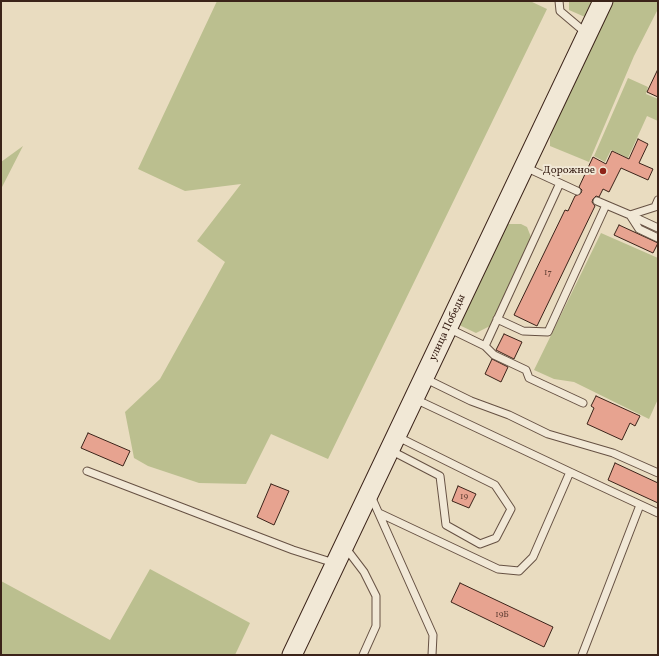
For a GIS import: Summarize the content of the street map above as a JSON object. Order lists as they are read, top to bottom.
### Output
{
  "streets": {
    "main road": ["улица Победы"]
  },
  "places": ["Дорожное"],
  "house_numbers": ["17", "19", "19Б"]
}
